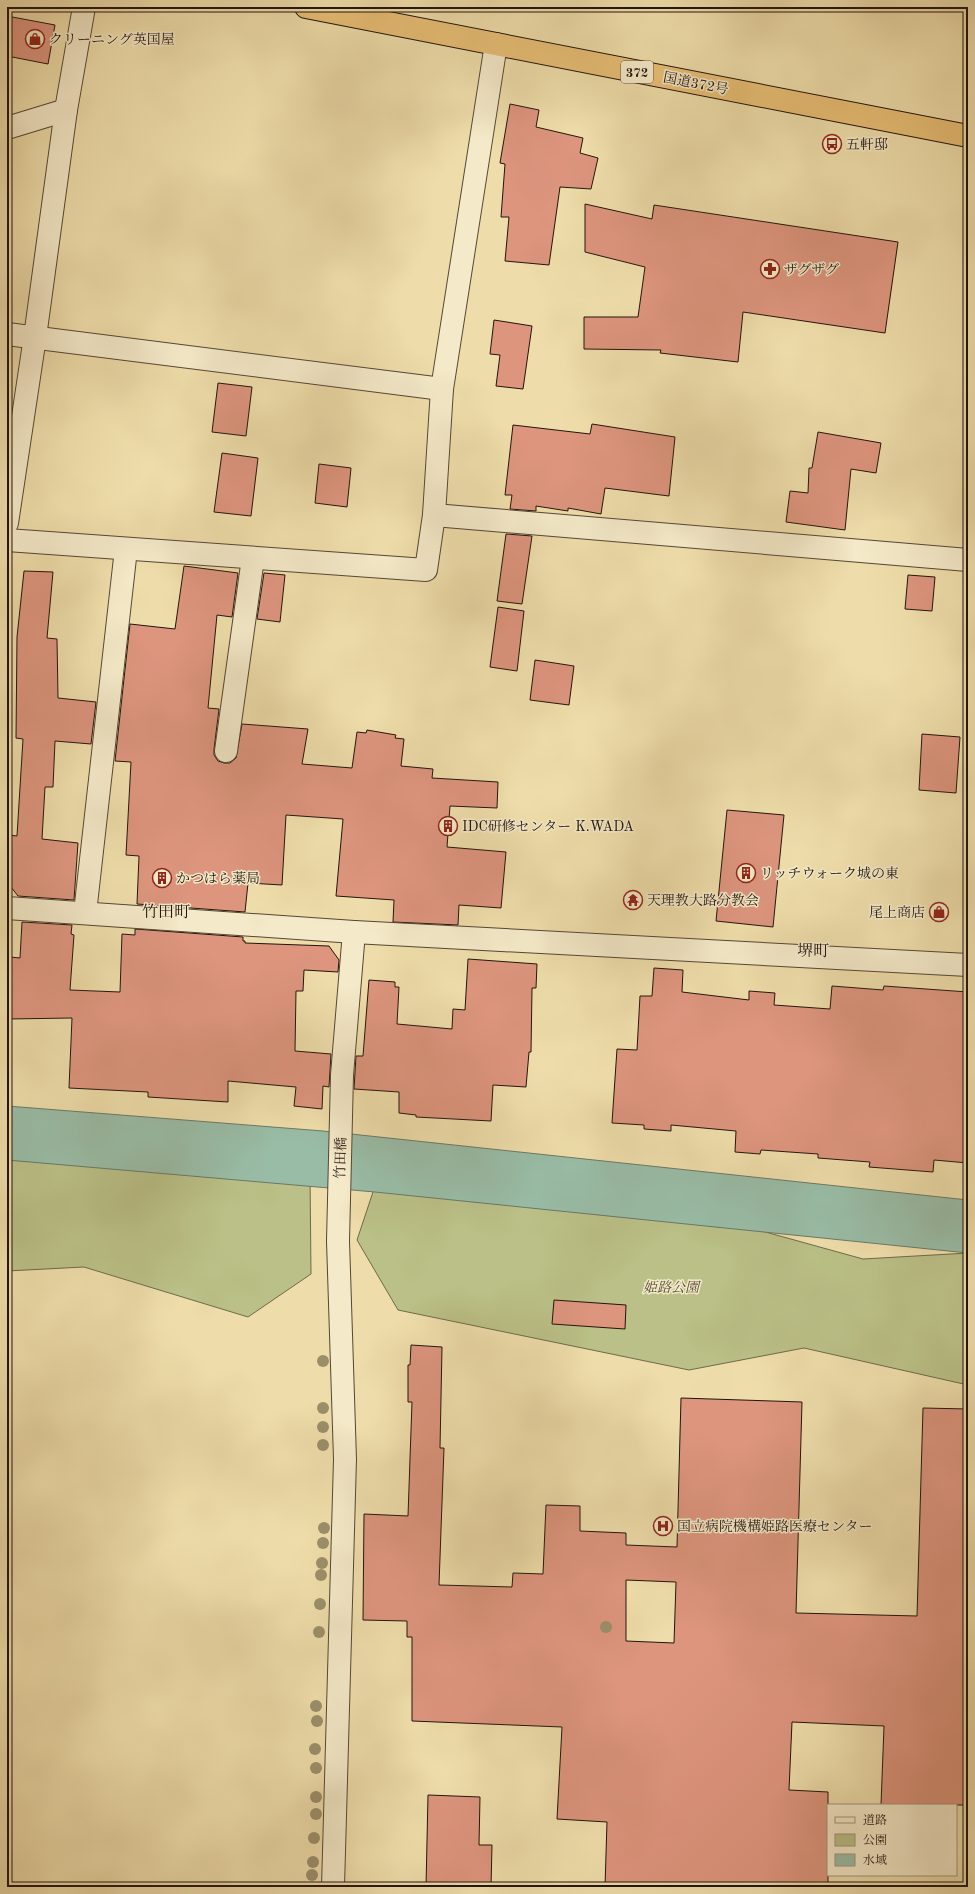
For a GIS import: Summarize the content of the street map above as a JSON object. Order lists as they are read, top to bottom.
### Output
{
  "streets": {
    "highway": ["372", "国道372号"],
    "street": ["竹田橋"]
  },
  "districts": ["竹田町", "堺町"],
  "parks": ["姫路公園"],
  "places": {
    "shop": ["クリーニング英国屋", "尾上商店"],
    "bus stop": ["五軒邸"],
    "pharmacy": ["ザグザグ"],
    "building": ["IDC研修センター K.WADA", "リッチウォーク城の東", "かつはら薬局"],
    "temple": ["天理教大路分教会"],
    "hospital": ["国立病院機構姫路医療センター"]
  },
  "legend": ["道路", "公園", "水域"]
}
